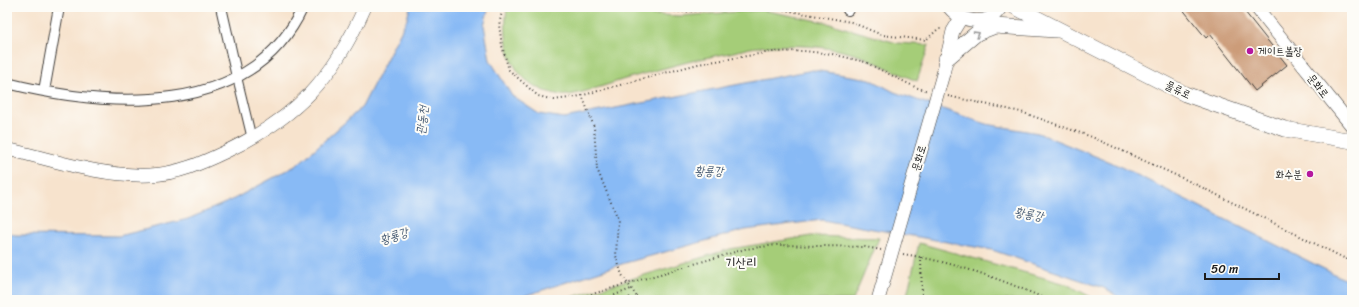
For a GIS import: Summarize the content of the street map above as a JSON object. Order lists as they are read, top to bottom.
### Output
{
  "streets": {
    "main road": ["물류로"],
    "street": ["문화로"]
  },
  "districts": ["기산리"],
  "water": ["관동천", "황룡강"],
  "places": ["게이트볼장", "화수분"],
  "scale_bar": "50 m"
}
